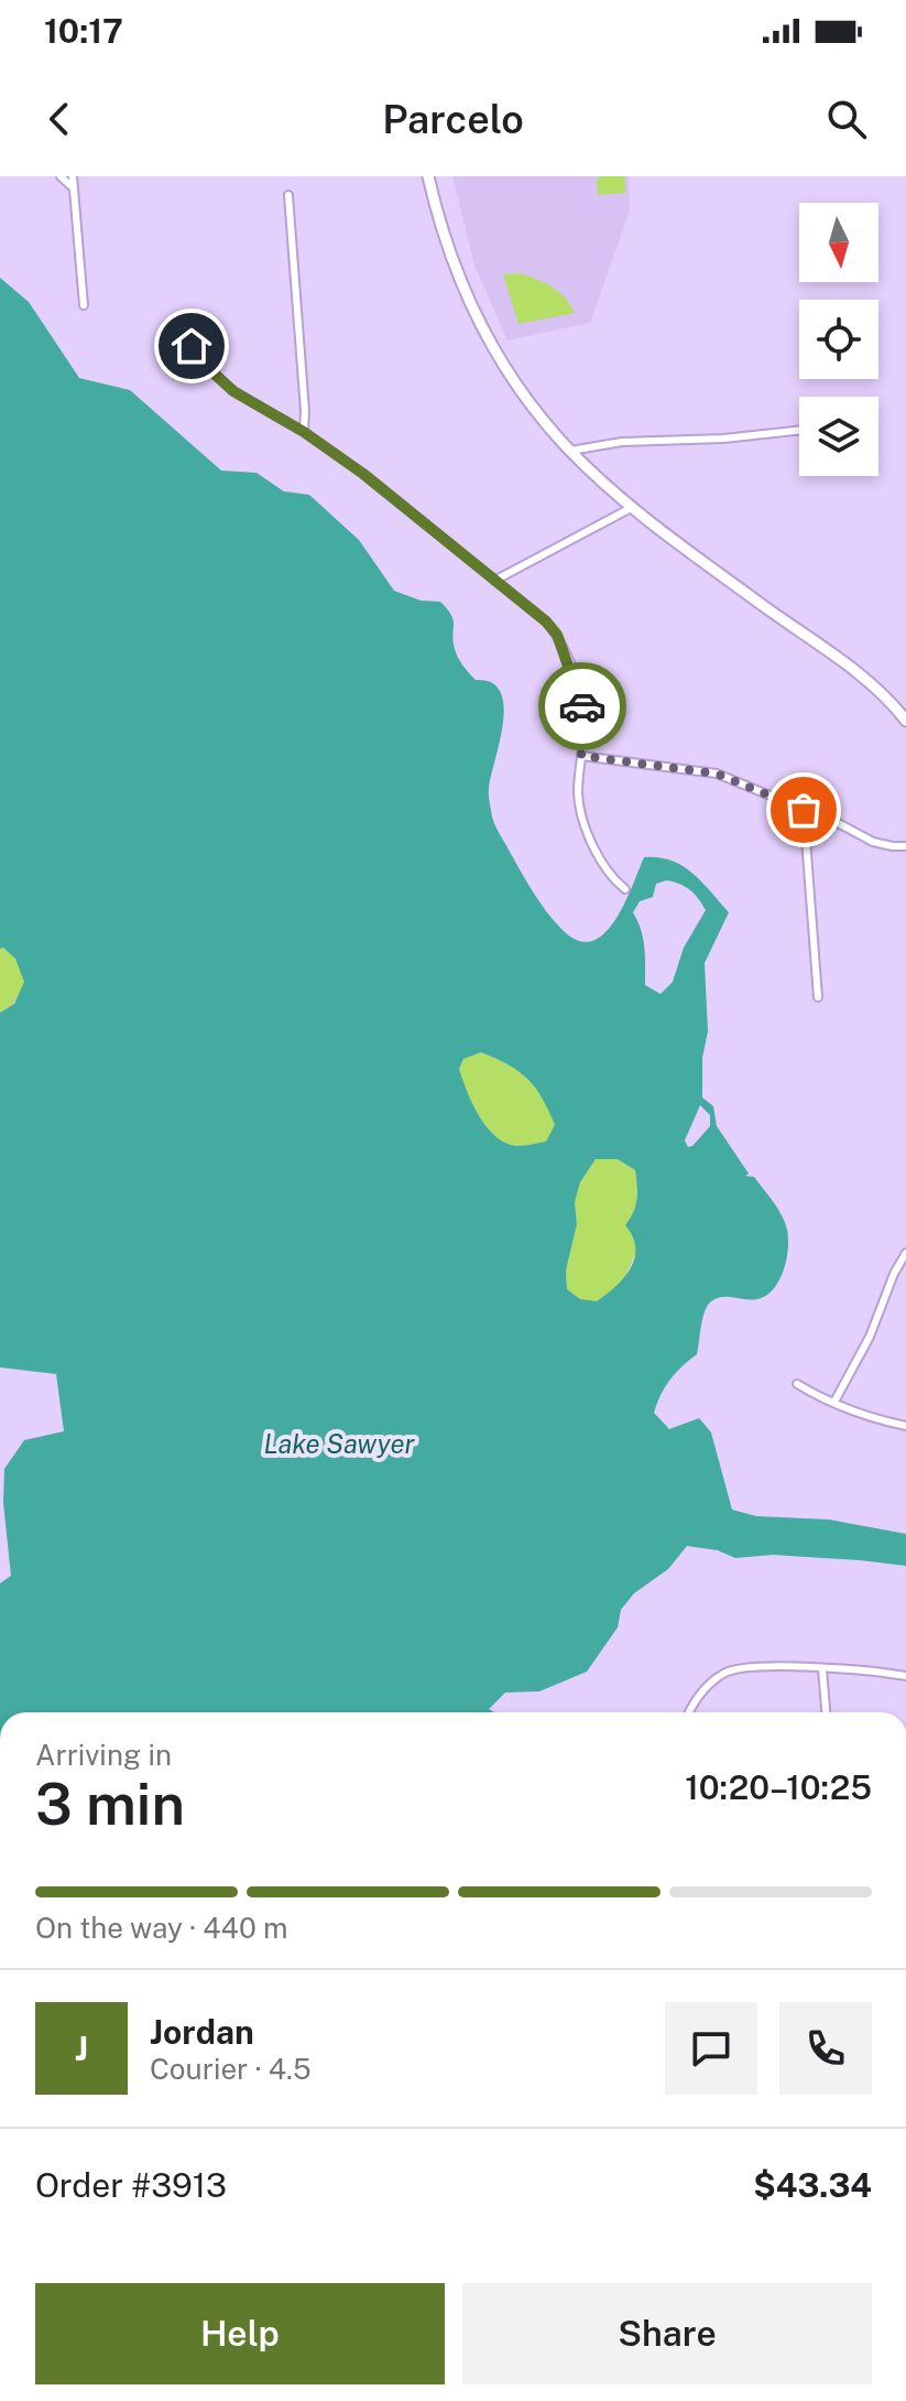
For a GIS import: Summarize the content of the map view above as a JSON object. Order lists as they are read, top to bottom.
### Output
{
  "water": ["Lake Sawyer"],
  "north": "bottom",
  "page": {
    "status": "10:17",
    "header": "Parcelo",
    "heading": ["3 min", "Arriving in", "10:20–10:25"],
    "panel": [
      "Jordan",
      "Courier · 4.5",
      "Order #3913",
      "$43.34"
    ],
    "bar": "On the way · 440 m",
    "round": "J",
    "buttons": ["Help", "Share"]
  }
}
